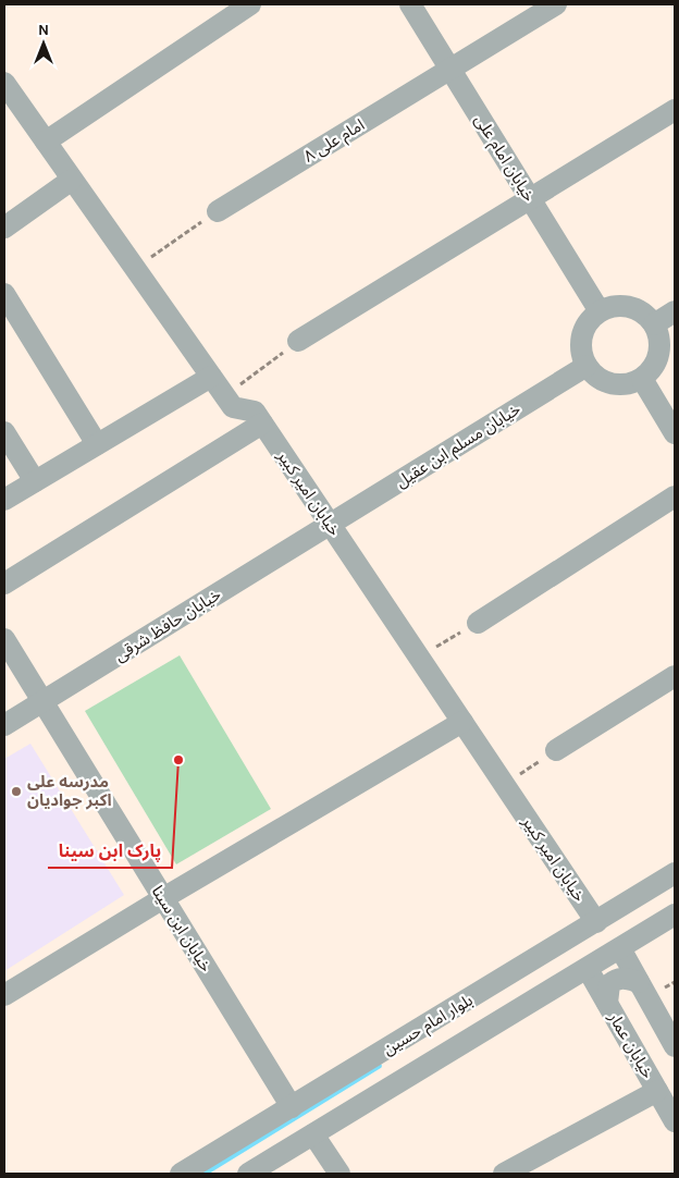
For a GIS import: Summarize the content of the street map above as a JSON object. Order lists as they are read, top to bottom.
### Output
{
  "streets": {
    "street": [
      "امام علی ۸",
      "خیابان امام علی",
      "خیابان مسلم ابن عقیل",
      "خیابان امیر کبیر",
      "خیابان حافظ شرقی",
      "خیابان ابن سینا",
      "بلوار امام حسین",
      "خیابان عمار"
    ]
  },
  "crossings": [
    ["امام علی ۸", "خیابان امام علی"],
    ["خیابان امام علی", "خیابان مسلم ابن عقیل"],
    ["خیابان مسلم ابن عقیل", "خیابان امیر کبیر"],
    ["خیابان مسلم ابن عقیل", "خیابان حافظ شرقی"],
    ["خیابان امیر کبیر", "خیابان حافظ شرقی"],
    ["خیابان امیر کبیر", "بلوار امام حسین"],
    ["خیابان حافظ شرقی", "خیابان ابن سینا"],
    ["خیابان ابن سینا", "بلوار امام حسین"]
  ],
  "places": ["پارک ابن سینا", "مدرسه علی اکبر جوادیان"],
  "north": "top"
}
